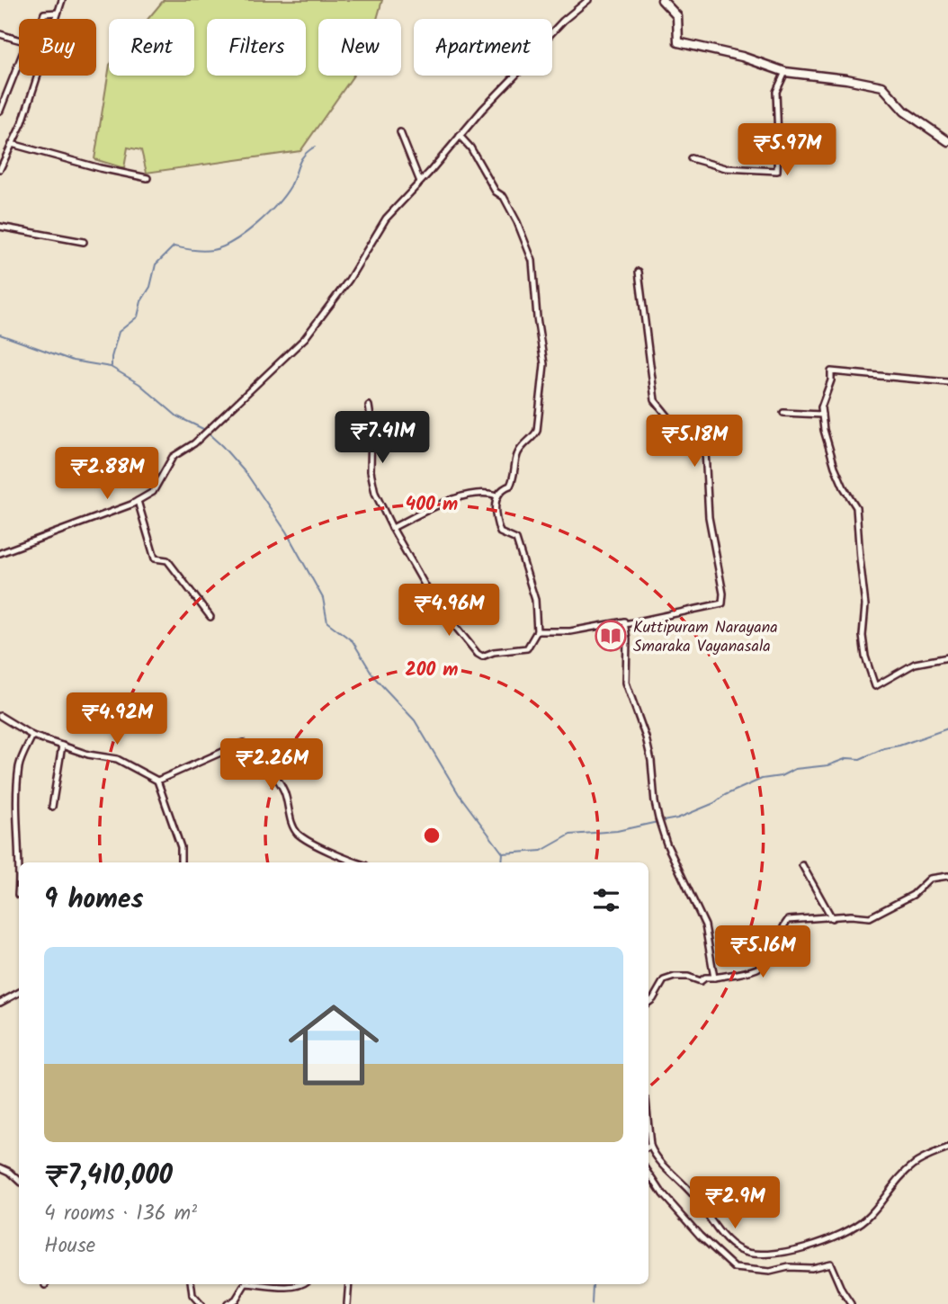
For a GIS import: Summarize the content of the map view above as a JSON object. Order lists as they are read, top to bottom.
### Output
{
  "places": {
    "library": ["Kuttipuram Narayana Smaraka Vayanasala"]
  },
  "page": {
    "chip": [
      "Buy",
      "Rent",
      "Filters",
      "New",
      "Apartment"
    ],
    "price": [
      "₹5.97M",
      "₹7.41M",
      "₹5.18M",
      "₹2.88M",
      "₹4.96M",
      "₹4.92M",
      "₹2.26M",
      "₹5.16M",
      "₹2.9M"
    ],
    "heading": "9 homes",
    "list": [
      {
        "name": "₹7,410,000",
        "note": "4 rooms · 136 m² · House"
      }
    ]
  },
  "rings": ["400 m", "200 m"]
}
